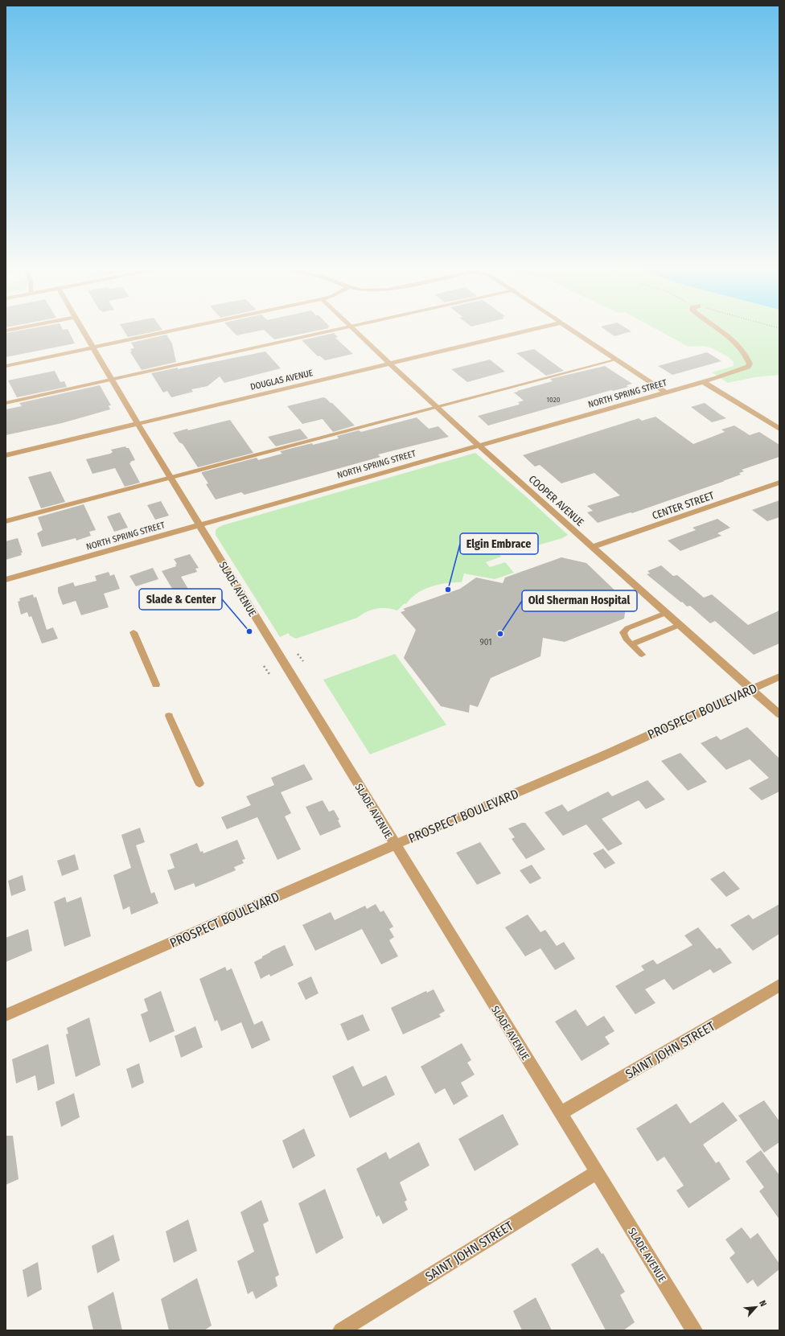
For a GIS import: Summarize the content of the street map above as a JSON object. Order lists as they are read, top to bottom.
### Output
{
  "streets": {
    "street": [
      "DOUGLAS AVENUE",
      "NORTH SPRING STREET",
      "COOPER AVENUE",
      "CENTER STREET",
      "SLADE AVENUE",
      "PROSPECT BOULEVARD",
      "SAINT JOHN STREET"
    ]
  },
  "crossings": [
    ["DOUGLAS AVENUE", "COOPER AVENUE"],
    ["DOUGLAS AVENUE", "SLADE AVENUE"],
    ["NORTH SPRING STREET", "COOPER AVENUE"],
    ["NORTH SPRING STREET", "SLADE AVENUE"],
    ["COOPER AVENUE", "CENTER STREET"],
    ["COOPER AVENUE", "PROSPECT BOULEVARD"],
    ["SLADE AVENUE", "PROSPECT BOULEVARD"],
    ["SLADE AVENUE", "SAINT JOHN STREET"]
  ],
  "places": ["Elgin Embrace", "Slade & Center", "Old Sherman Hospital"],
  "house_numbers": ["1020", "901"],
  "north": "top right"
}
